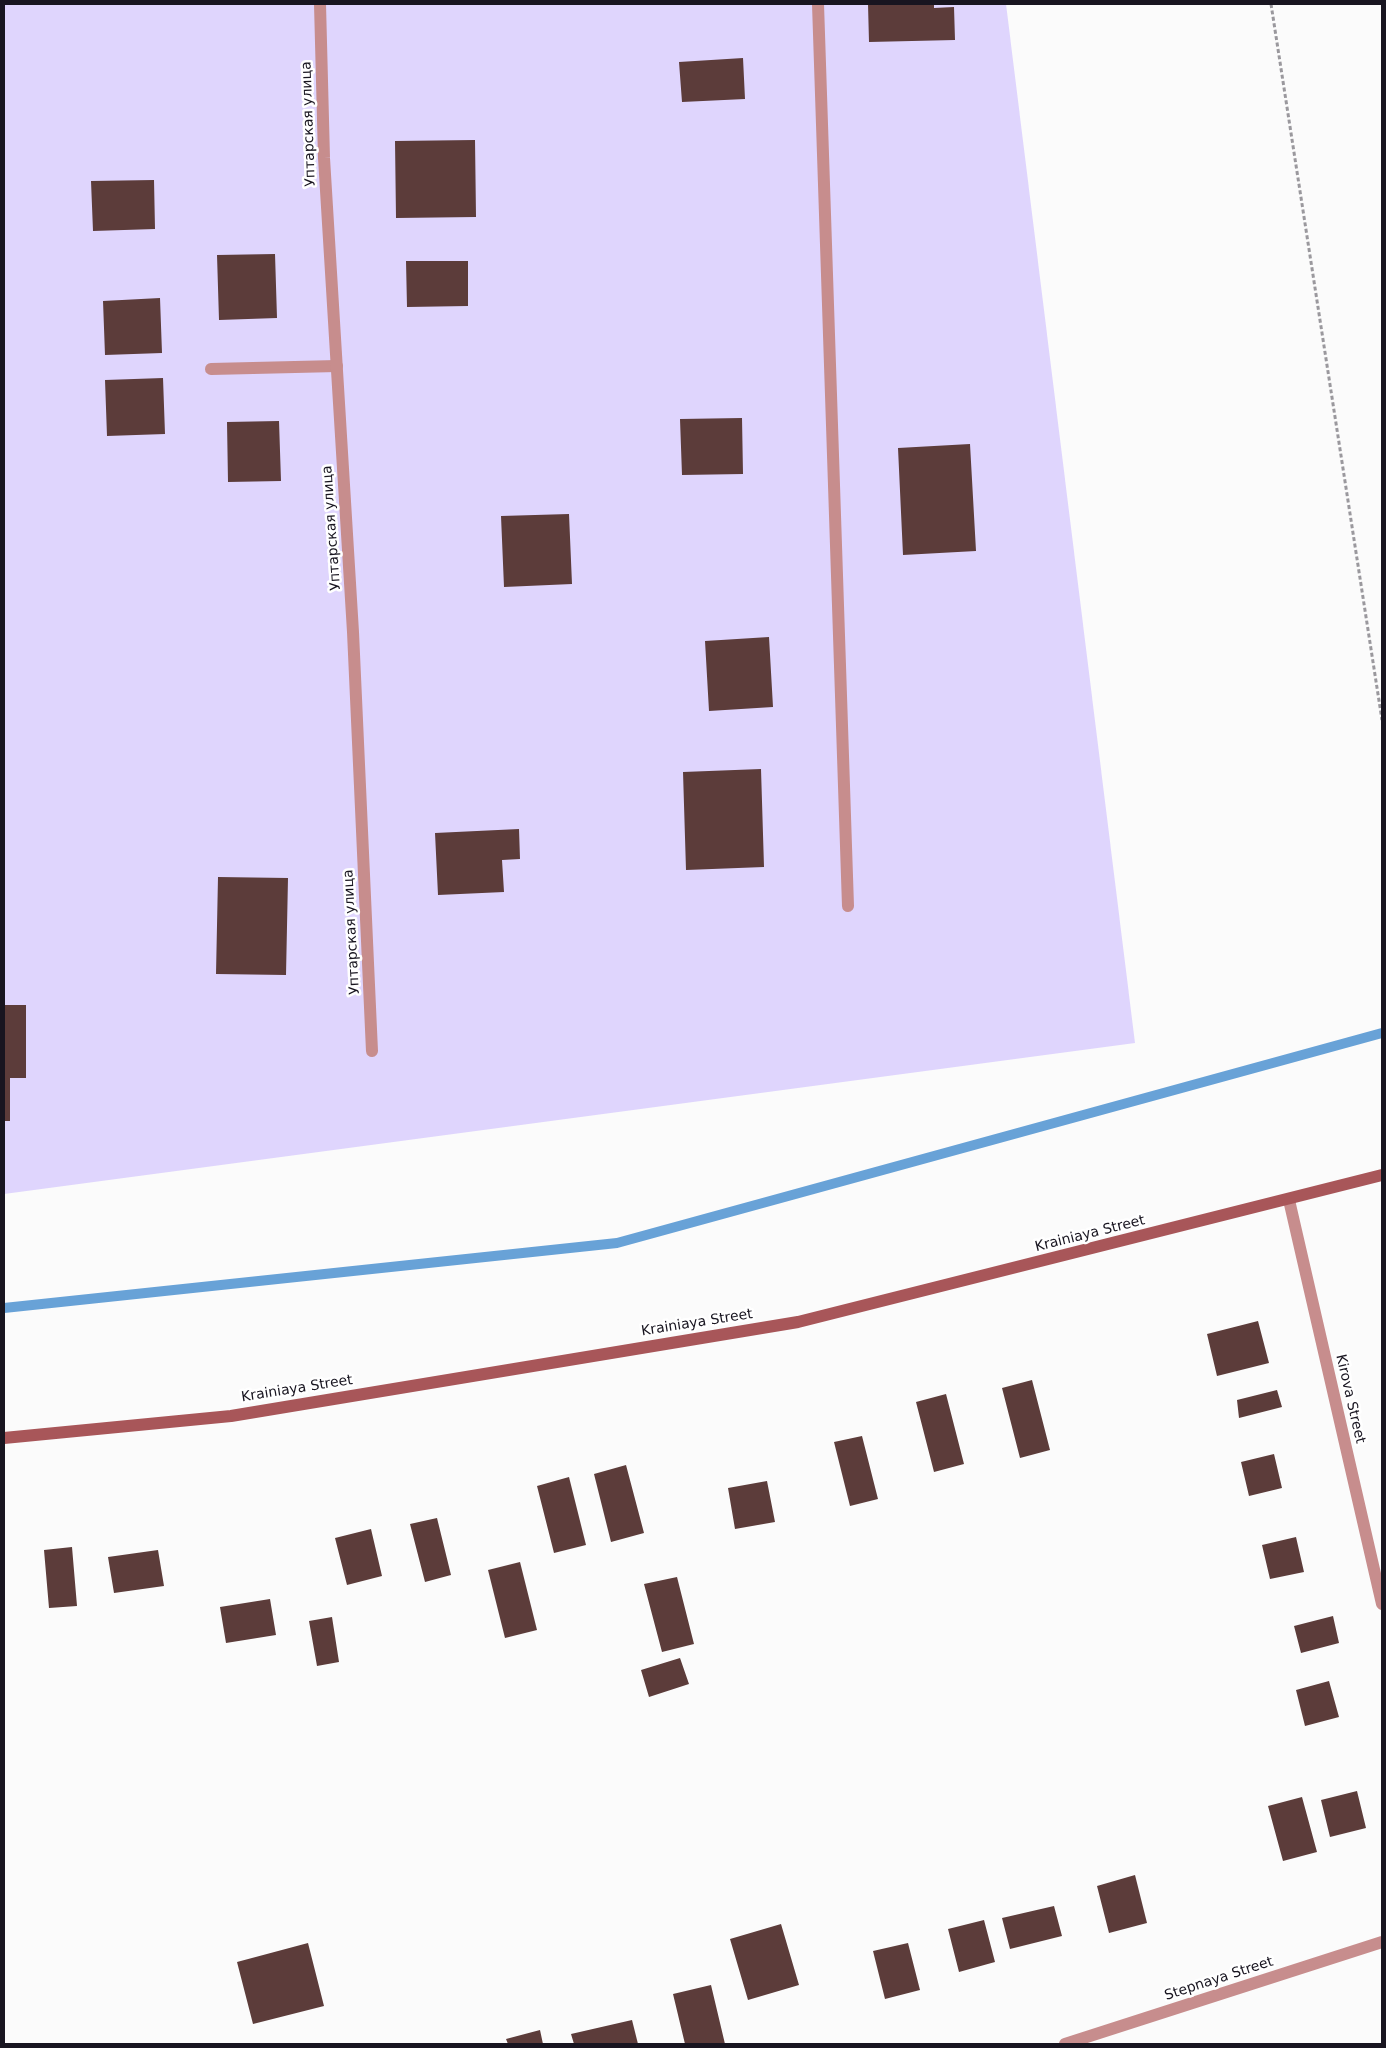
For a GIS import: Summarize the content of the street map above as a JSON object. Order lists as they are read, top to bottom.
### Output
{
  "streets": {
    "main road": ["Krainiaya Street"],
    "street": ["Уптарская улица", "Kirova Street", "Stepnaya Street"]
  },
  "crossings": [
    ["Krainiaya Street", "Kirova Street"]
  ]
}
